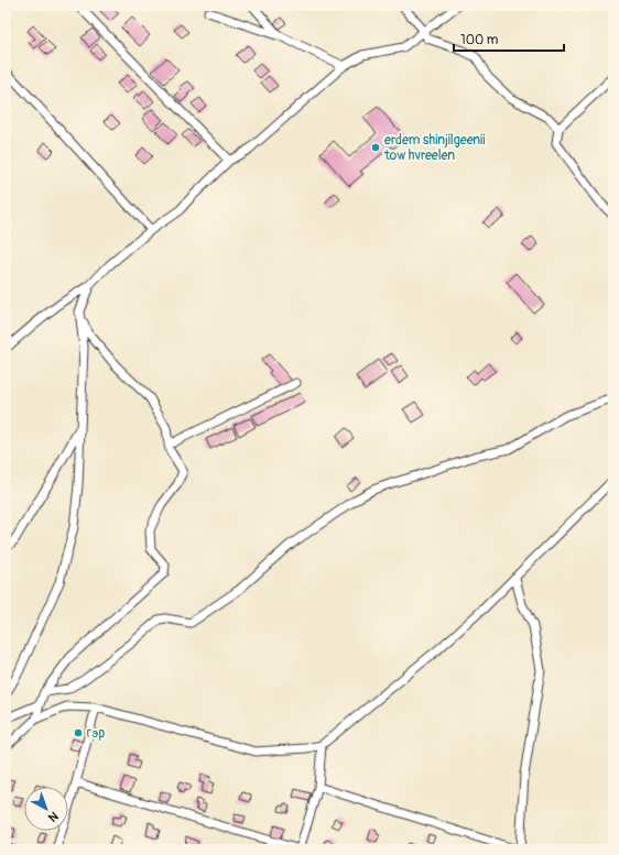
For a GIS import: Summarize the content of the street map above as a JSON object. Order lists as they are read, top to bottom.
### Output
{
  "places": ["erdem shinjilgeenii tow hvreelen", "гэр"],
  "scale_bar": "100 m",
  "north": "bottom right"
}
